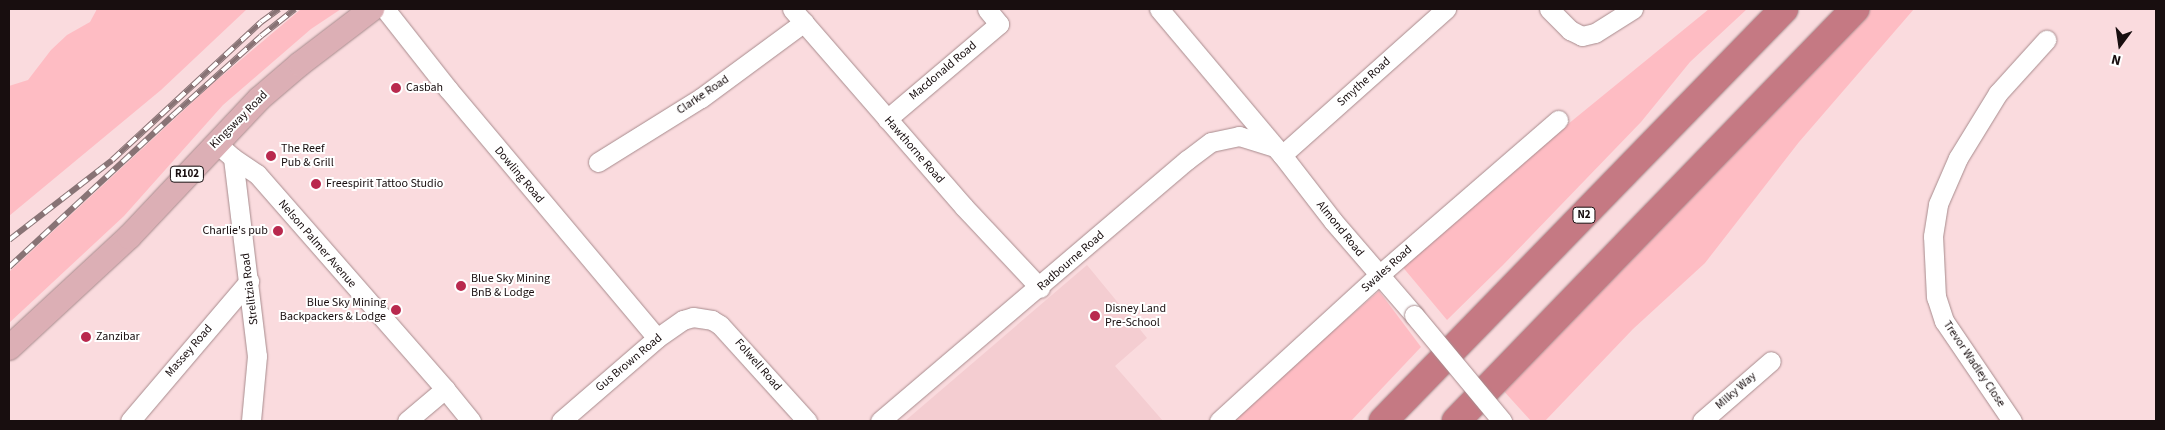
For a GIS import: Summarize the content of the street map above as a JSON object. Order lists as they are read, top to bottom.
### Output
{
  "streets": {
    "highway": ["N2"],
    "main road": ["Kingsway Road", "R102"],
    "street": [
      "Macdonald Road",
      "Smythe Road",
      "Clarke Road",
      "Hawthorne Road",
      "Dowling Road",
      "Almond Road",
      "Nelson Palmer Avenue",
      "Radbourne Road",
      "Swales Road",
      "Strelitzia Road",
      "Massey Road",
      "Gus Brown Road",
      "Trevor Wadley Close",
      "Folwell Road",
      "Milky Way"
    ]
  },
  "crossings": [
    ["Macdonald Road", "Hawthorne Road"],
    ["Smythe Road", "Almond Road"],
    ["Smythe Road", "Radbourne Road"],
    ["Clarke Road", "Hawthorne Road"],
    ["Kingsway Road", "Nelson Palmer Avenue"],
    ["Kingsway Road", "Strelitzia Road"],
    ["Hawthorne Road", "Radbourne Road"],
    ["Dowling Road", "Gus Brown Road"],
    ["Almond Road", "Radbourne Road"],
    ["Almond Road", "Swales Road"],
    ["Nelson Palmer Avenue", "Strelitzia Road"],
    ["Strelitzia Road", "Massey Road"],
    ["Gus Brown Road", "Folwell Road"]
  ],
  "places": [
    "Casbah",
    "The Reef Pub & Grill",
    "Freespirit Tattoo Studio",
    "Charlie's pub",
    "Blue Sky Mining BnB & Lodge",
    "Blue Sky Mining Backpackers & Lodge",
    "Disney Land Pre-School",
    "Zanzibar"
  ],
  "north": "bottom"
}
